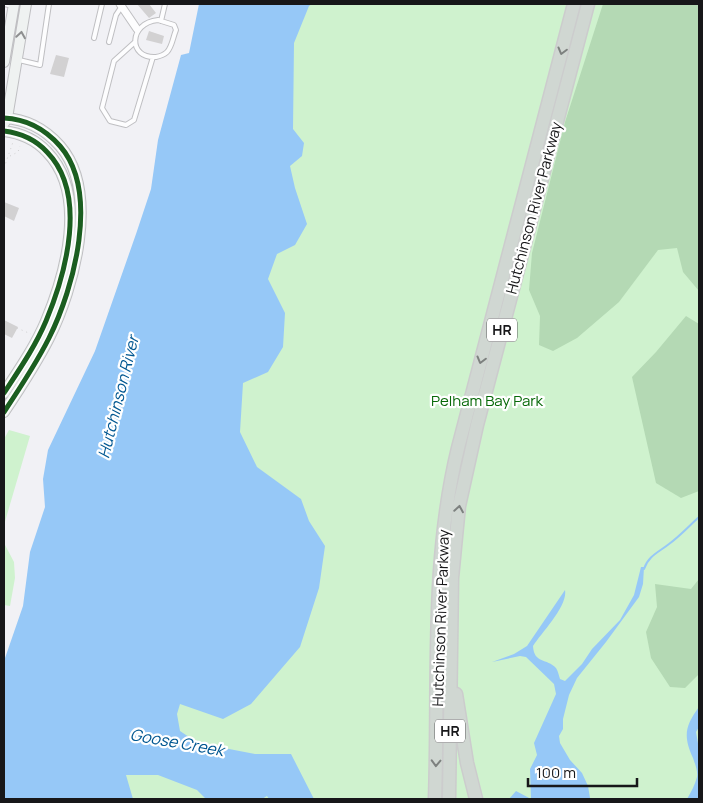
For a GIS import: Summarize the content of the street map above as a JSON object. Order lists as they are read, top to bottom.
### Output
{
  "streets": {
    "highway": ["Hutchinson River Parkway", "HR"]
  },
  "water": ["Hutchinson River", "Goose Creek"],
  "parks": ["Pelham Bay Park"],
  "scale_bar": "100 m"
}
